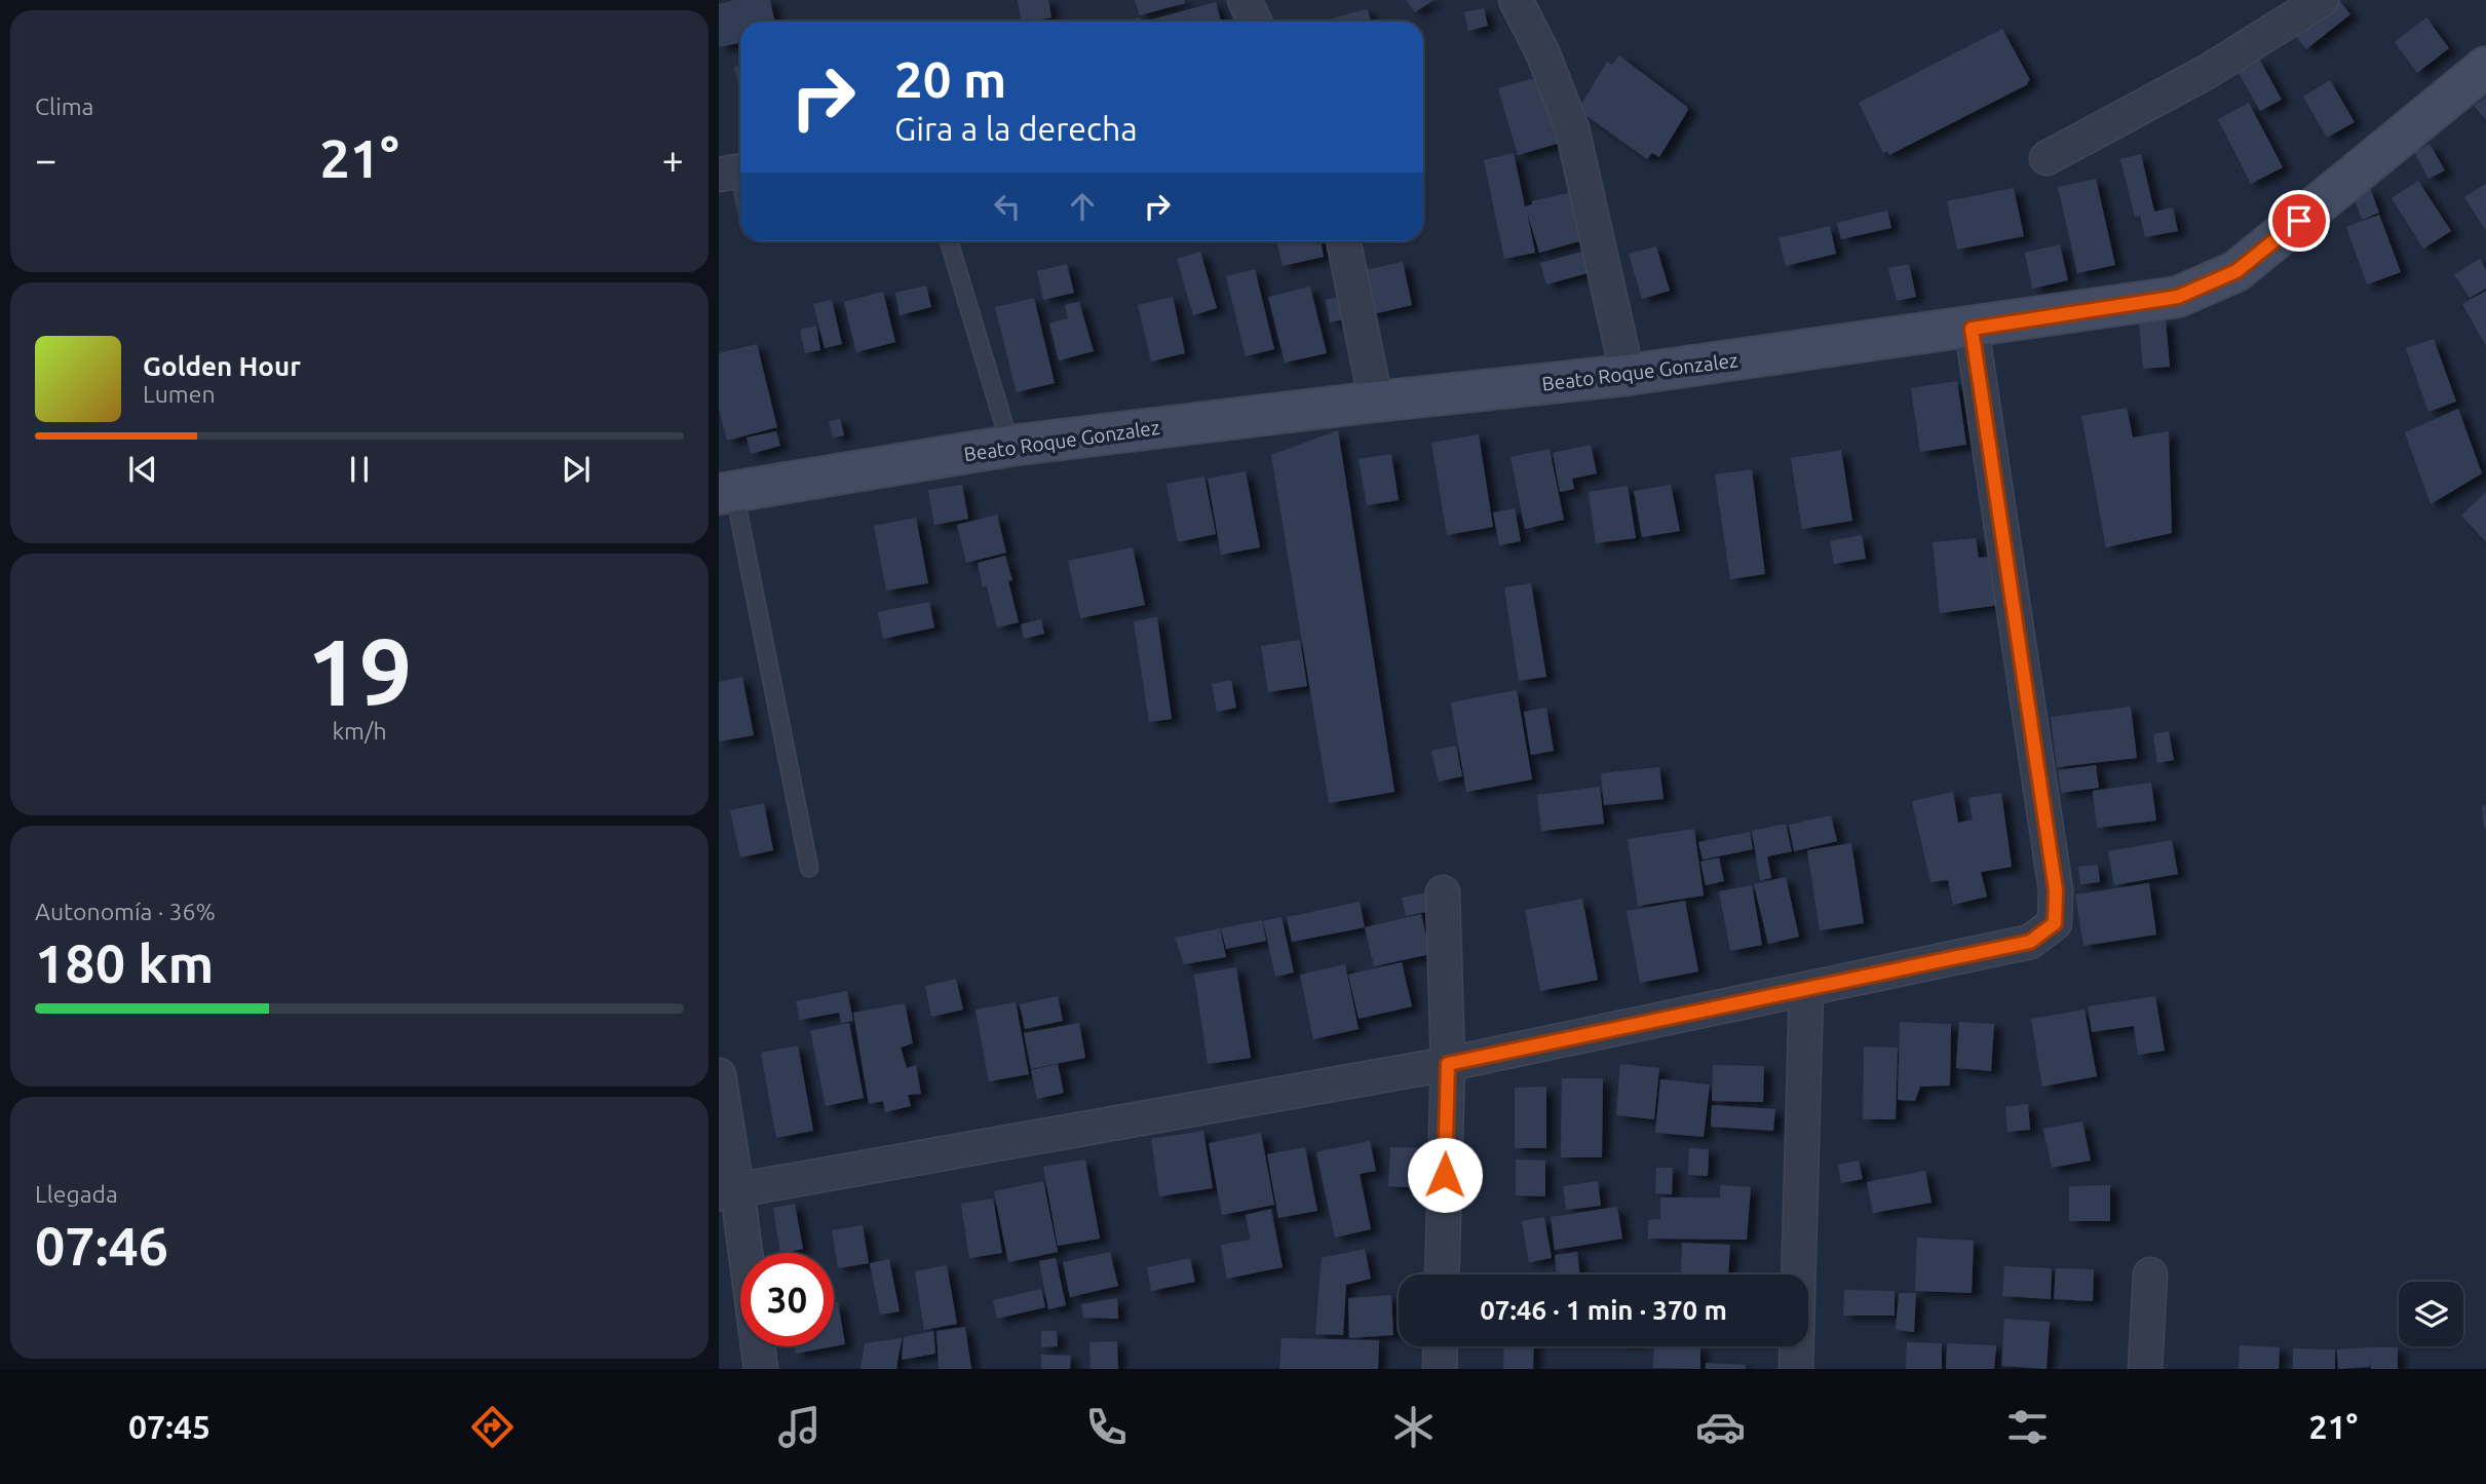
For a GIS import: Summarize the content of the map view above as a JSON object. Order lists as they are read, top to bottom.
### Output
{
  "streets": {
    "street": ["Beato Roque Gonzalez"]
  },
  "page": {
    "tile": [
      "Clima",
      ["19", "km/h"],
      ["Autonomía · 36%", "180 km"],
      ["Llegada", "07:46"]
    ],
    "turn": ["20 m", "Gira a la derecha"],
    "heat": ["−", "21°", "+"],
    "song": ["Golden Hour", "Lumen"],
    "limit": "30",
    "trip": "07:46 · 1 min · 370 m",
    "tabs": ["07:45", "21°"]
  }
}
